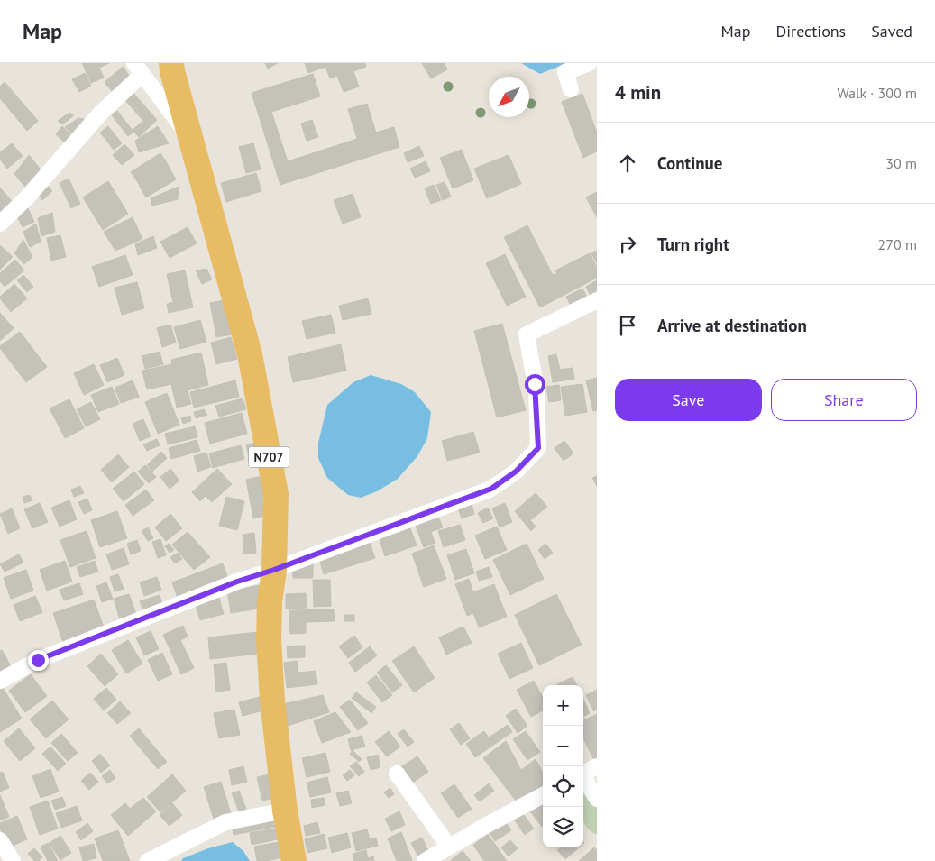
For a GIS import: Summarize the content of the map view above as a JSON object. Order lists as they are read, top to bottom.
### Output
{
  "streets": {
    "highway": ["N707"]
  },
  "north": "bottom left",
  "page": {
    "header": "Map",
    "nav": ["Map", "Directions", "Saved"],
    "heading": ["4 min", "Walk · 300 m"],
    "list": [
      ["Continue", "30 m"],
      ["Turn right", "270 m"],
      "Arrive at destination"
    ],
    "buttons": ["Save", "Share"],
    "map_buttons": ["+", "−"]
  }
}
